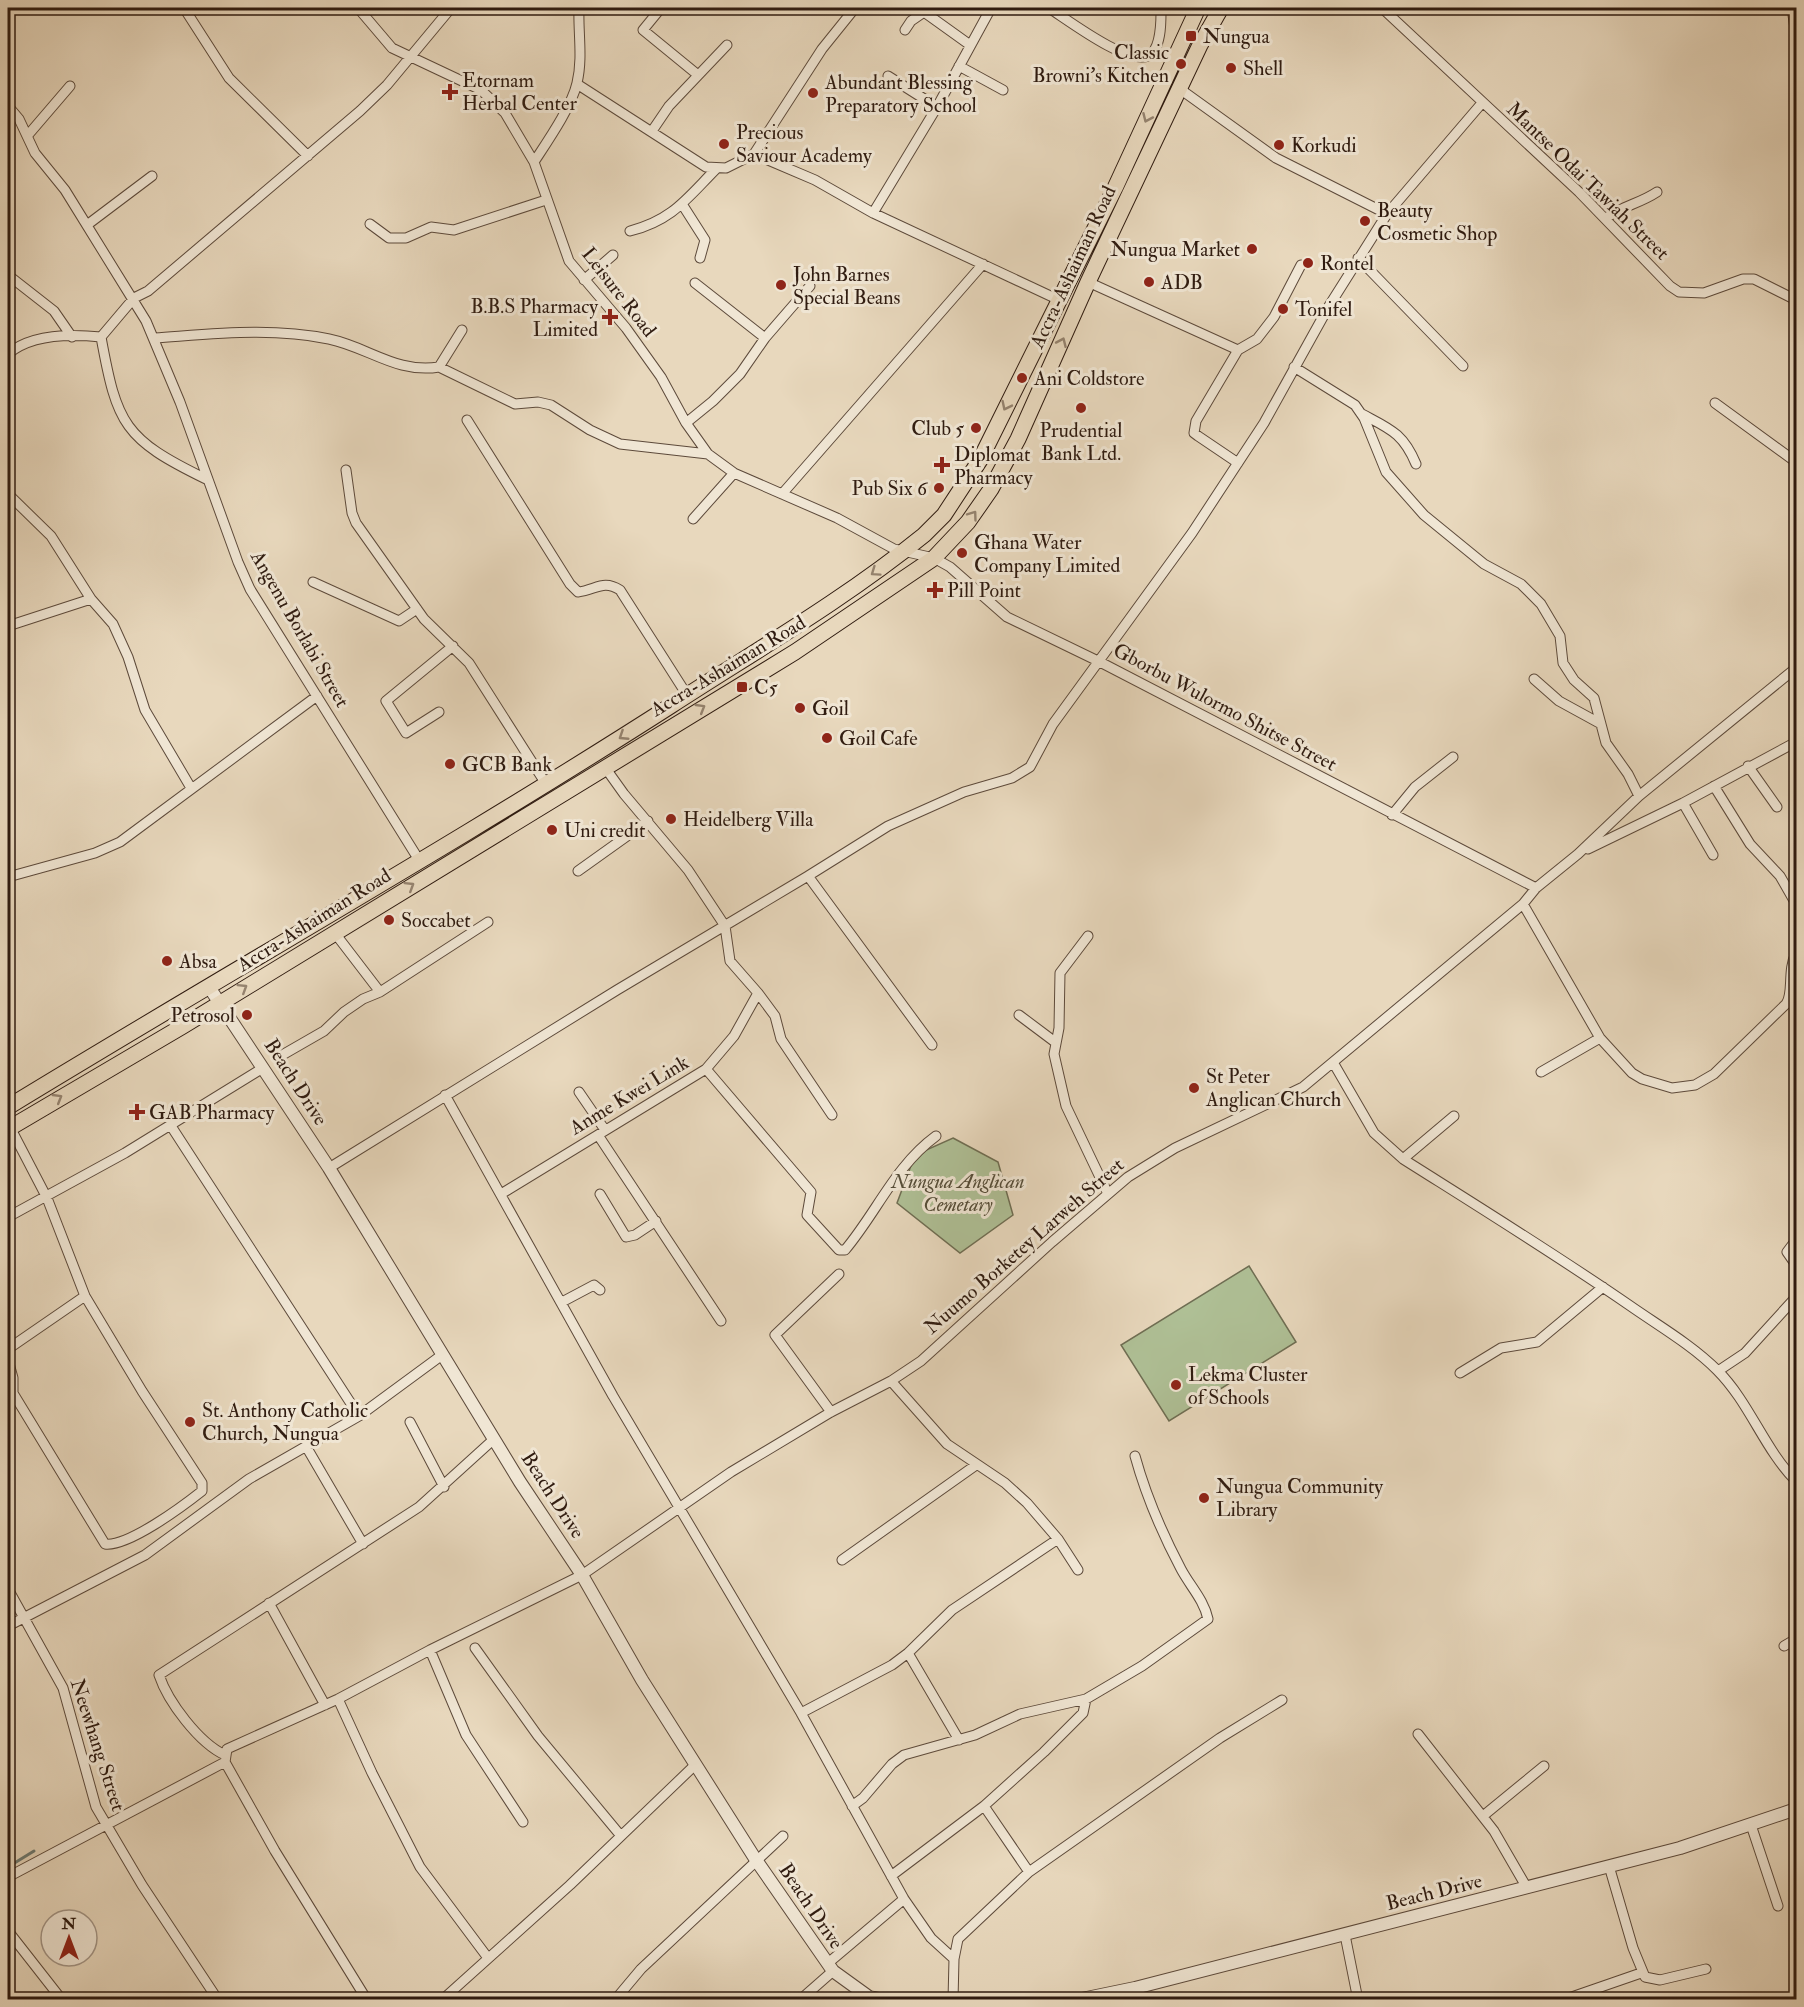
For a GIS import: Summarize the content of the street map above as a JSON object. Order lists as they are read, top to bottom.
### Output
{
  "streets": {
    "main road": ["Accra-Ashaiman Road"],
    "street": [
      "Mantse Odai Tawiah Street",
      "Leisure Road",
      "Angenu Borlabi Street",
      "Gborbu Wulormo Shitse Street",
      "Beach Drive",
      "Anme Kwei Link",
      "Nuumo Borketey Larweh Street",
      "Neewhang Street"
    ]
  },
  "crossings": [
    ["Accra-Ashaiman Road", "Leisure Road"],
    ["Accra-Ashaiman Road", "Angenu Borlabi Street"],
    ["Accra-Ashaiman Road", "Gborbu Wulormo Shitse Street"],
    ["Accra-Ashaiman Road", "Beach Drive"],
    ["Leisure Road", "Gborbu Wulormo Shitse Street"],
    ["Gborbu Wulormo Shitse Street", "Nuumo Borketey Larweh Street"],
    ["Beach Drive", "Nuumo Borketey Larweh Street"],
    ["Nuumo Borketey Larweh Street", "Neewhang Street"]
  ],
  "parks": ["Nungua Anglican Cemetary"],
  "places": {
    "transit": ["Nungua", "C5"],
    "other": [
      "Classic Browni's Kitchen",
      "Shell",
      "Abundant Blessing Preparatory School",
      "Precious Saviour Academy",
      "Korkudi",
      "Beauty Cosmetic Shop",
      "Nungua Market",
      "Rontel",
      "ADB",
      "John Barnes Special Beans",
      "Tonifel",
      "Ani Coldstore",
      "Prudential Bank Ltd.",
      "Club 5",
      "Pub Six 6",
      "Ghana Water Company Limited",
      "Goil",
      "Goil Cafe",
      "GCB Bank",
      "Heidelberg Villa",
      "Uni credit",
      "Soccabet",
      "Absa",
      "Petrosol",
      "St Peter Anglican Church",
      "Lekma Cluster of Schools",
      "St. Anthony Catholic Church, Nungua",
      "Nungua Community Library"
    ],
    "health": [
      "Etornam Herbal Center",
      "B.B.S Pharmacy Limited",
      "Diplomat Pharmacy",
      "Pill Point",
      "GAB Pharmacy"
    ]
  },
  "north": "top"
}
